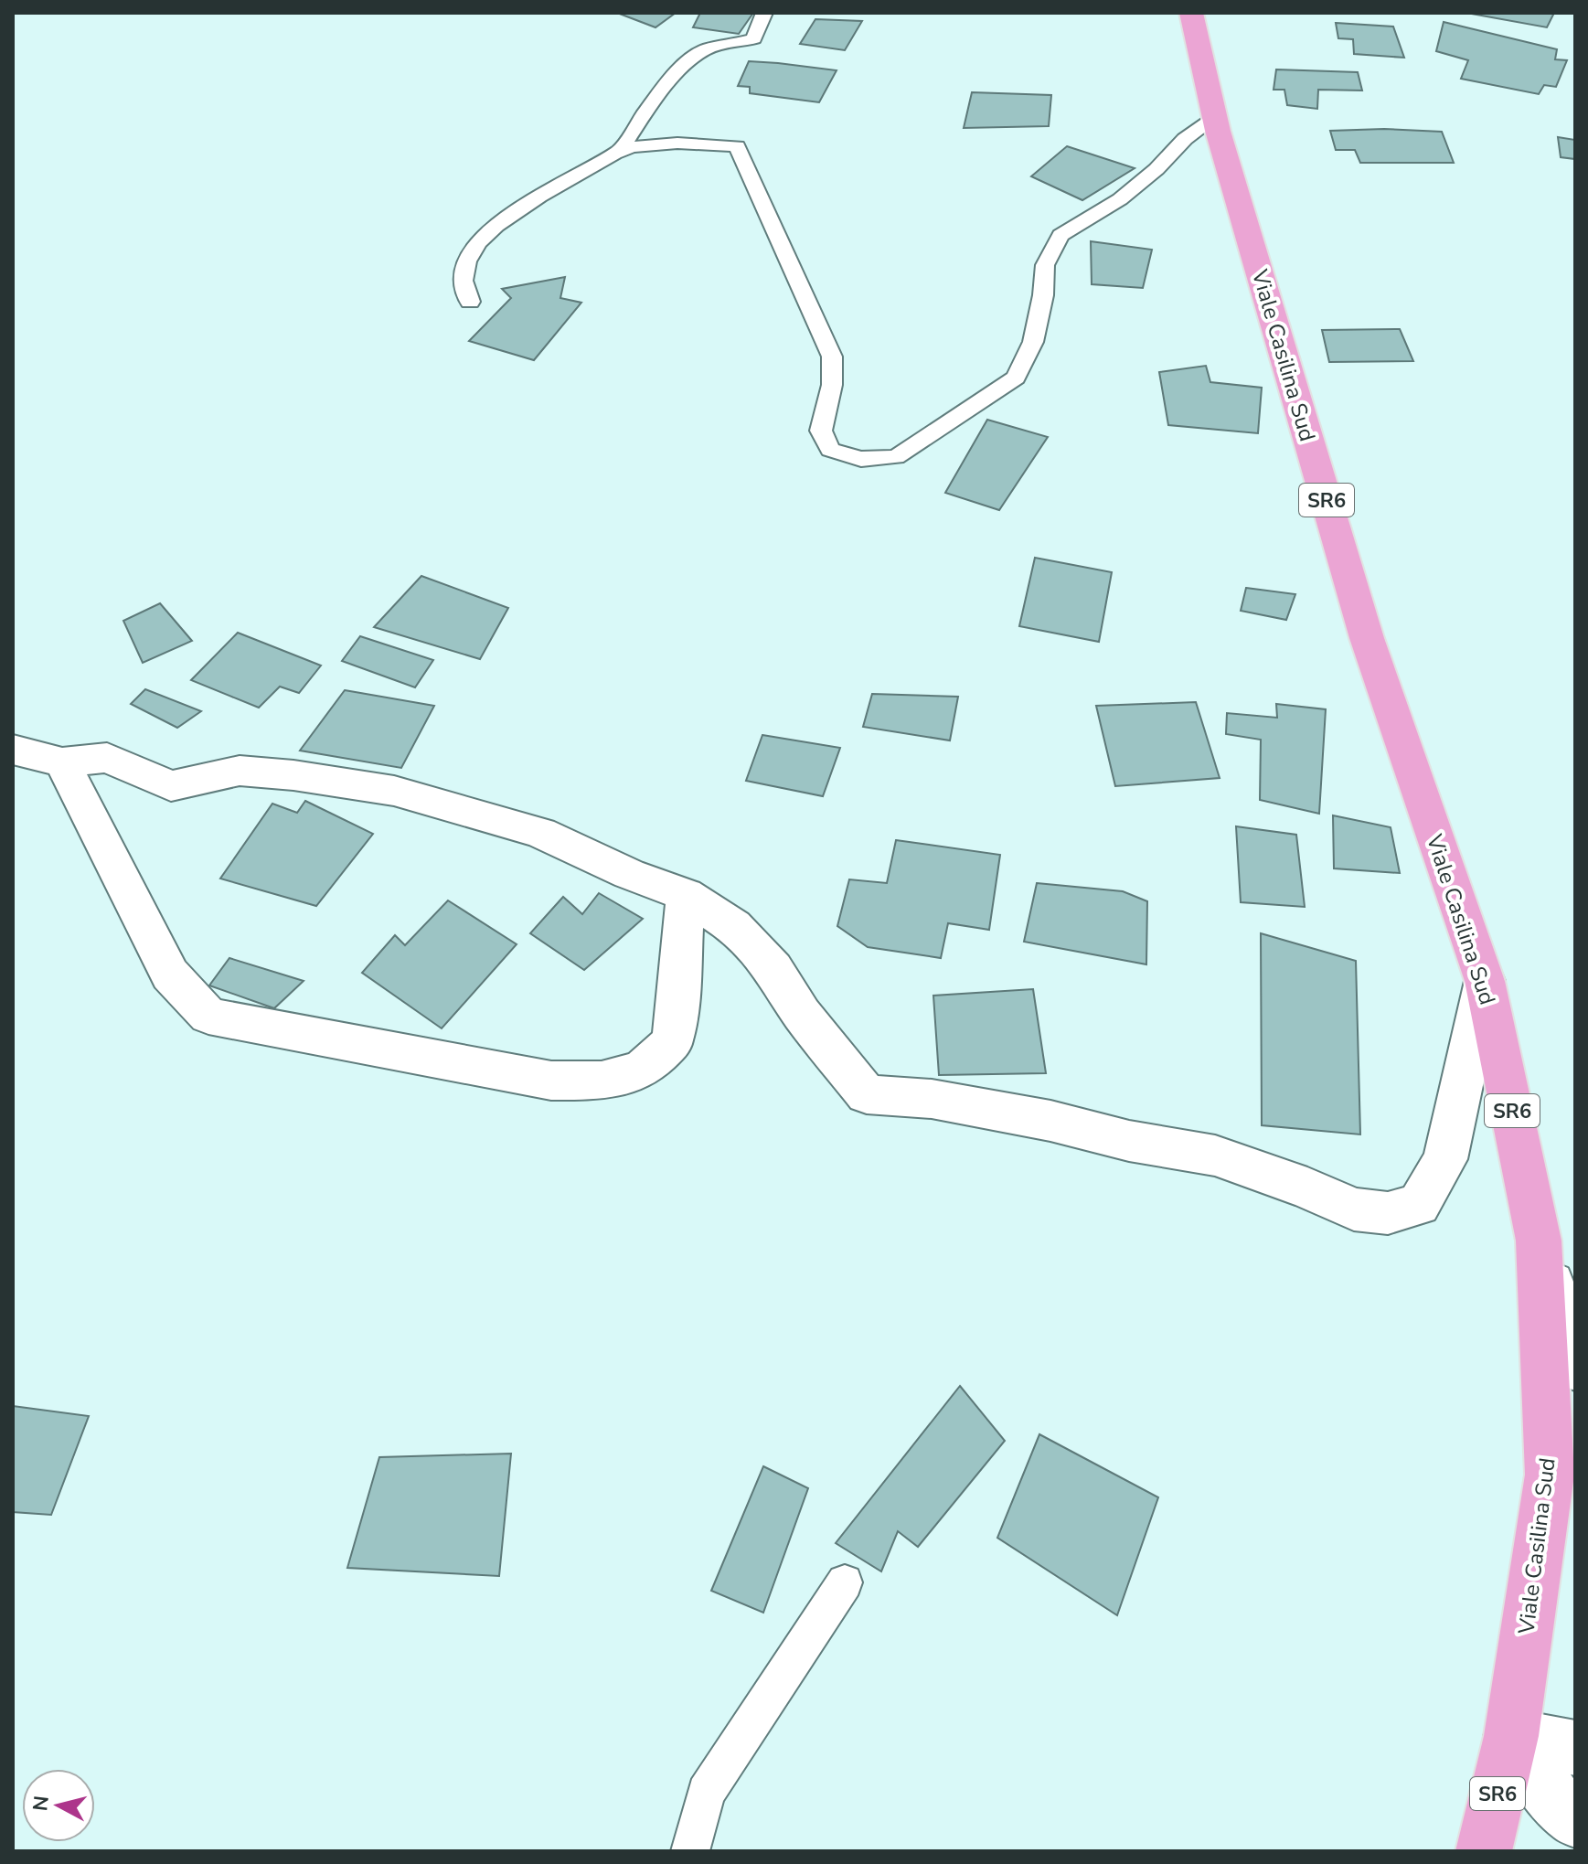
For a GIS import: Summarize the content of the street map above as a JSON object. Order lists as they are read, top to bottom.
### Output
{
  "streets": {
    "main road": ["Viale Casilina Sud", "SR6"]
  },
  "north": "left"
}
